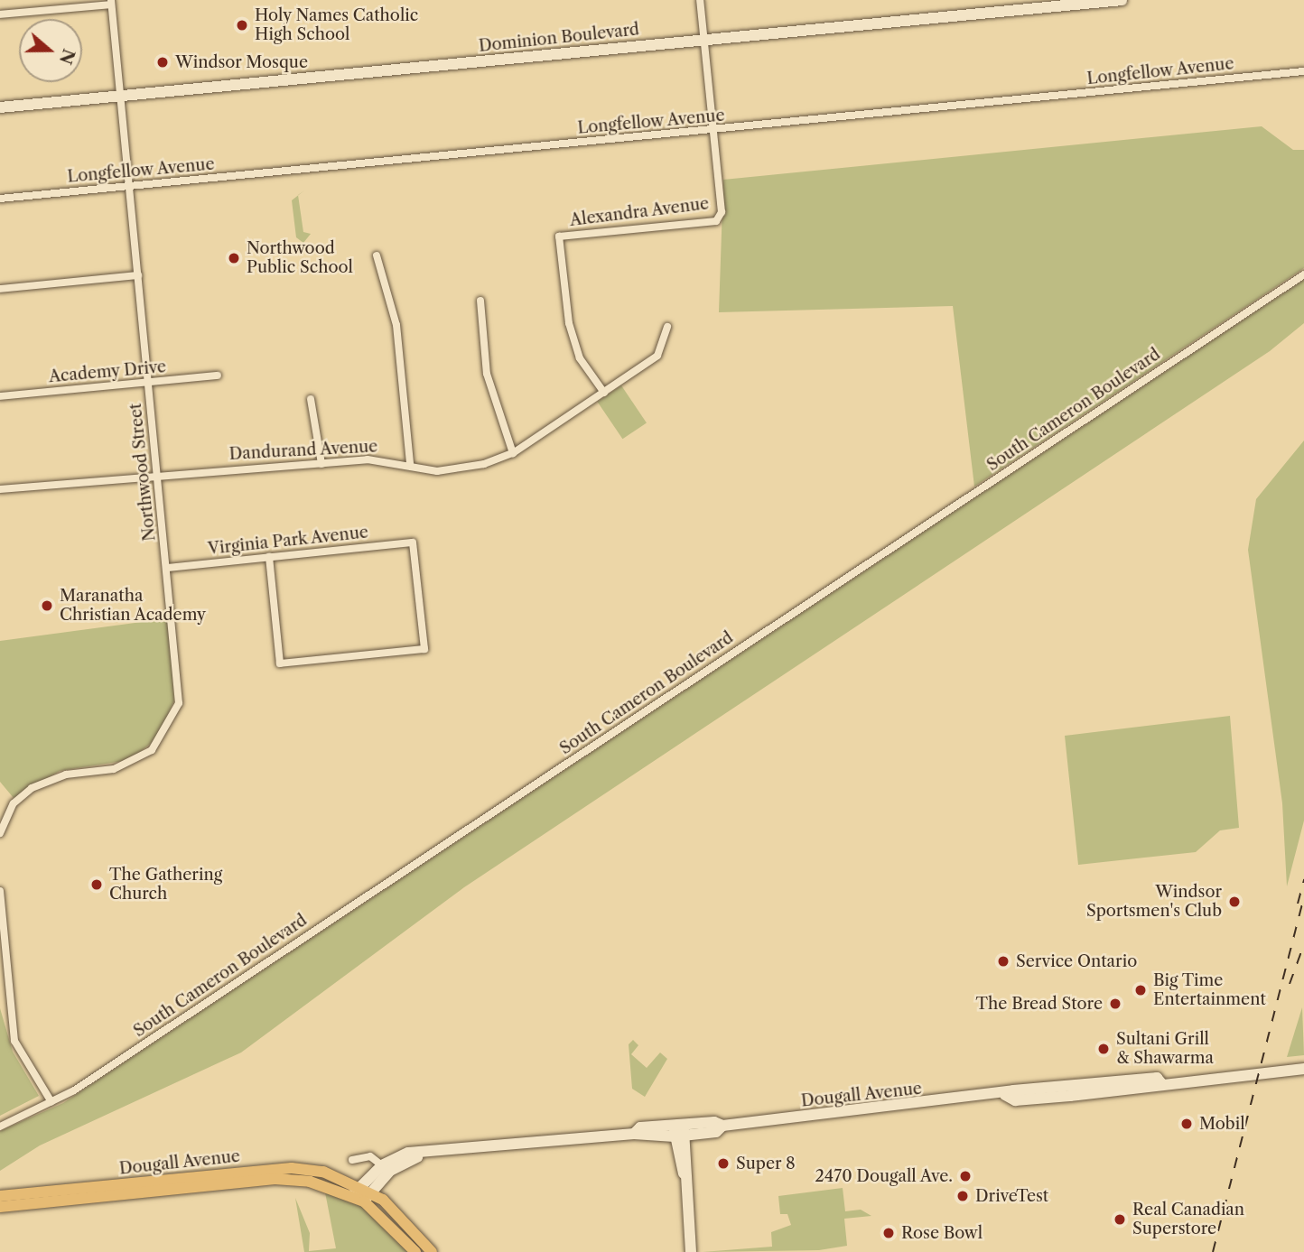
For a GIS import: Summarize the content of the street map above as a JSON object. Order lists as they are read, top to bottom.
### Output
{
  "streets": {
    "main road": ["Dougall Avenue"],
    "street": [
      "Dominion Boulevard",
      "Longfellow Avenue",
      "Alexandra Avenue",
      "Academy Drive",
      "South Cameron Boulevard",
      "Dandurand Avenue",
      "Northwood Street",
      "Virginia Park Avenue"
    ]
  },
  "crossings": [
    ["Dominion Boulevard", "Northwood Street"],
    ["Longfellow Avenue", "Alexandra Avenue"],
    ["Longfellow Avenue", "Northwood Street"],
    ["Alexandra Avenue", "Dandurand Avenue"],
    ["Academy Drive", "Northwood Street"],
    ["Dandurand Avenue", "Northwood Street"],
    ["Northwood Street", "Virginia Park Avenue"]
  ],
  "places": [
    "Holy Names Catholic High School",
    "Windsor Mosque",
    "Northwood Public School",
    "Maranatha Christian Academy",
    "The Gathering Church",
    "Windsor Sportsmen's Club",
    "Service Ontario",
    "Big Time Entertainment",
    "The Bread Store",
    "Sultani Grill & Shawarma",
    "Mobil",
    "Super 8",
    "2470 Dougall Ave.",
    "DriveTest",
    "Real Canadian Superstore",
    "Rose Bowl"
  ],
  "north": "right"
}
